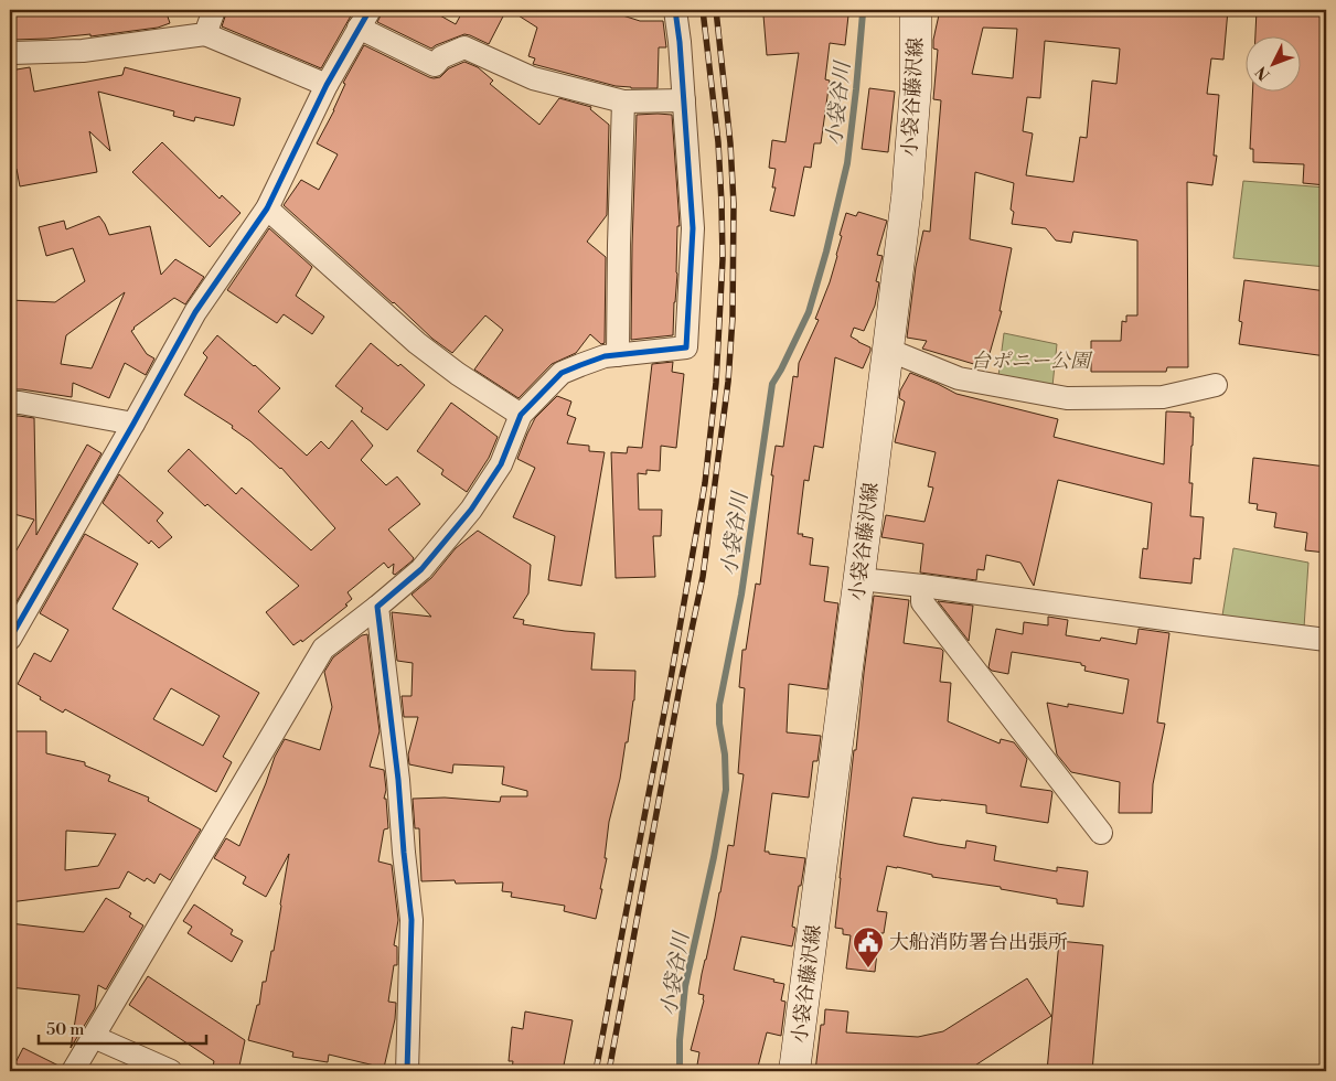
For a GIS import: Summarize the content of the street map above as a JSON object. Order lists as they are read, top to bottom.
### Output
{
  "streets": {
    "main road": ["小袋谷藤沢線"]
  },
  "water": ["小袋谷川"],
  "parks": ["台ポニー公園"],
  "places": {
    "public building": ["大船消防署台出張所"]
  },
  "scale_bar": "50 m",
  "north": "bottom left"
}
